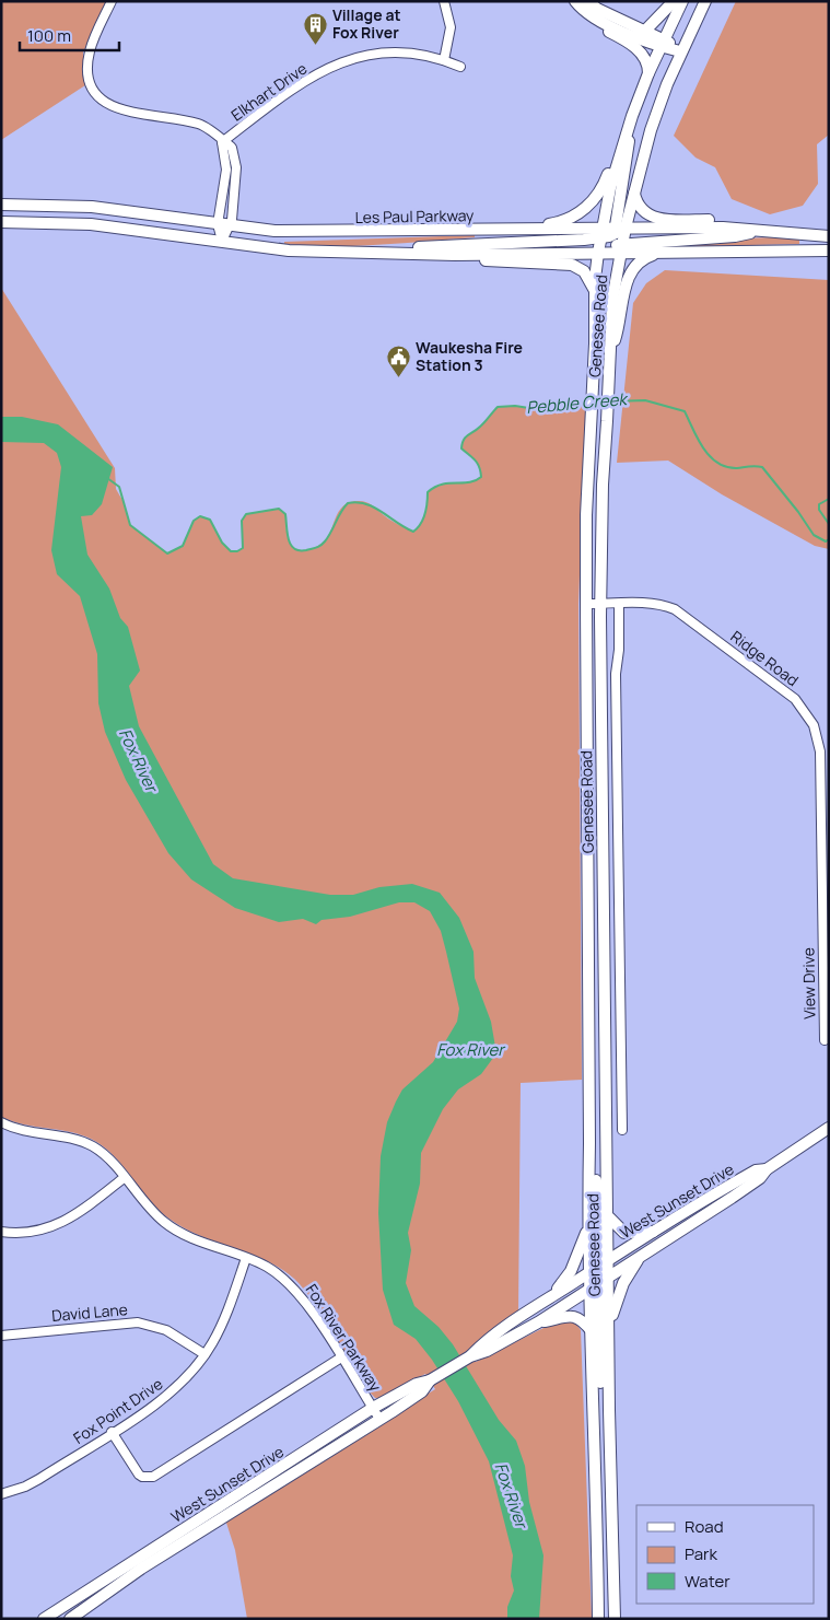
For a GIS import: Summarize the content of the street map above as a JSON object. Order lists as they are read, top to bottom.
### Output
{
  "streets": {
    "main road": ["Les Paul Parkway", "Genesee Road", "West Sunset Drive"],
    "street": [
      "Elkhart Drive",
      "Ridge Road",
      "View Drive",
      "David Lane",
      "Fox River Parkway",
      "Fox Point Drive"
    ]
  },
  "crossings": [
    ["Les Paul Parkway", "Genesee Road"],
    ["Genesee Road", "Ridge Road"],
    ["Genesee Road", "West Sunset Drive"],
    ["Ridge Road", "View Drive"],
    ["West Sunset Drive", "Fox River Parkway"],
    ["David Lane", "Fox Point Drive"],
    ["Fox River Parkway", "Fox Point Drive"]
  ],
  "water": ["Pebble Creek", "Fox River"],
  "places": {
    "building": ["Village at Fox River"],
    "public building": ["Waukesha Fire Station 3"]
  },
  "legend": ["Road", "Park", "Water"],
  "scale_bar": "100 m"
}
